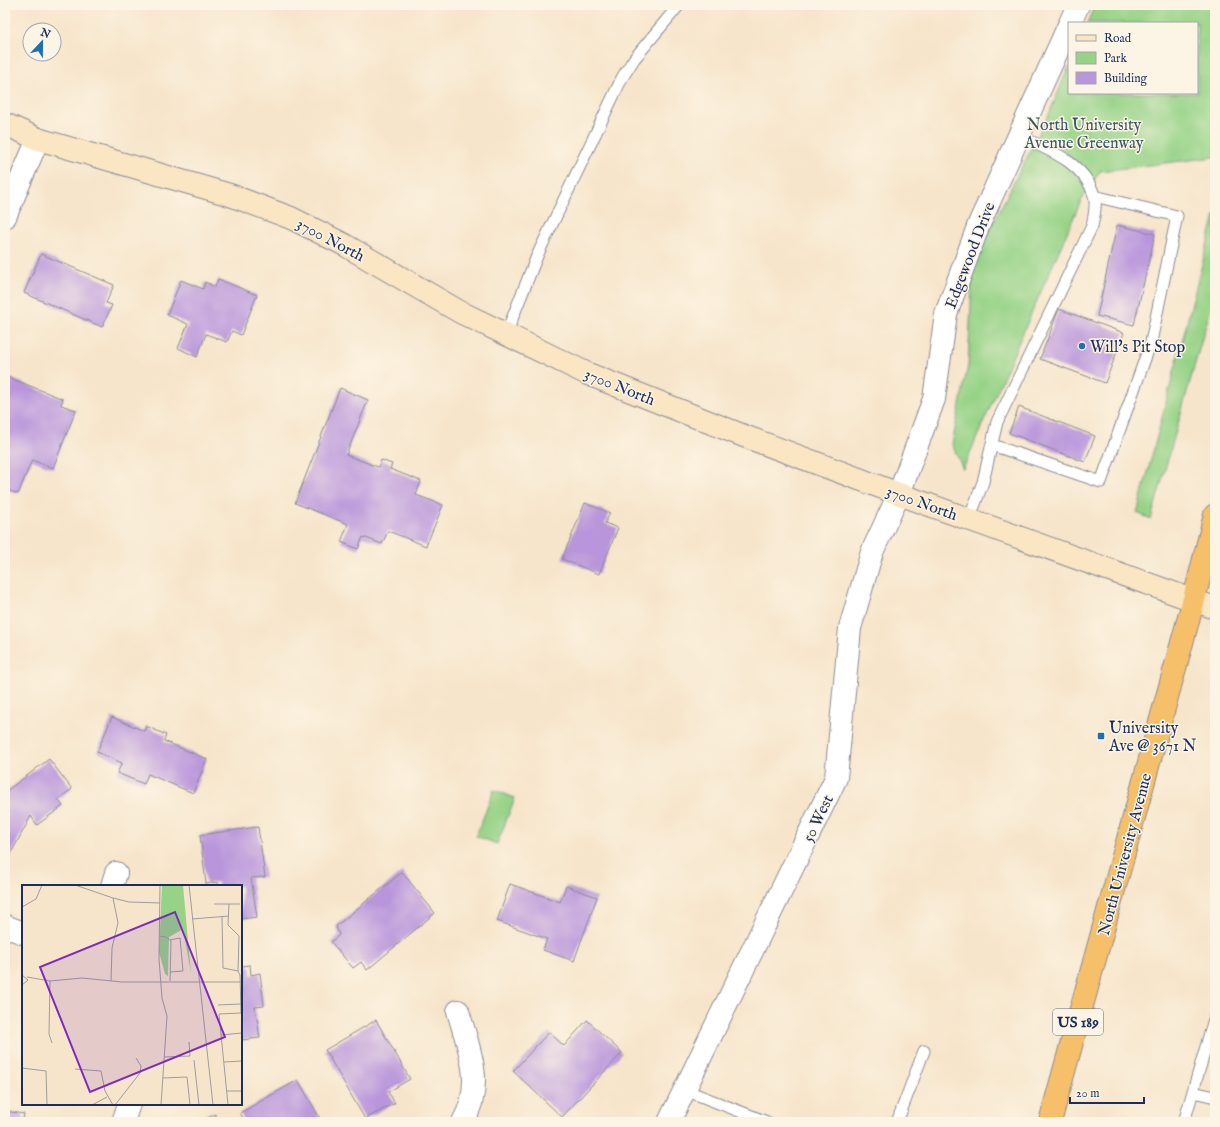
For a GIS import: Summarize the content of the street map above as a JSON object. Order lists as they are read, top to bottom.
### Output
{
  "streets": {
    "highway": ["North University Avenue", "US 189"],
    "main road": ["3700 North"],
    "street": ["Edgewood Drive", "50 West"]
  },
  "crossings": [
    ["3700 North", "Edgewood Drive"],
    ["3700 North", "50 West"],
    ["3700 North", "North University Avenue"],
    ["Edgewood Drive", "50 West"]
  ],
  "parks": ["North University Avenue Greenway"],
  "places": {
    "other": ["Will's Pit Stop"],
    "transit": ["University Ave @ 3671 N"]
  },
  "legend": ["Road", "Park", "Building"],
  "scale_bar": "20 m",
  "north": "top"
}
